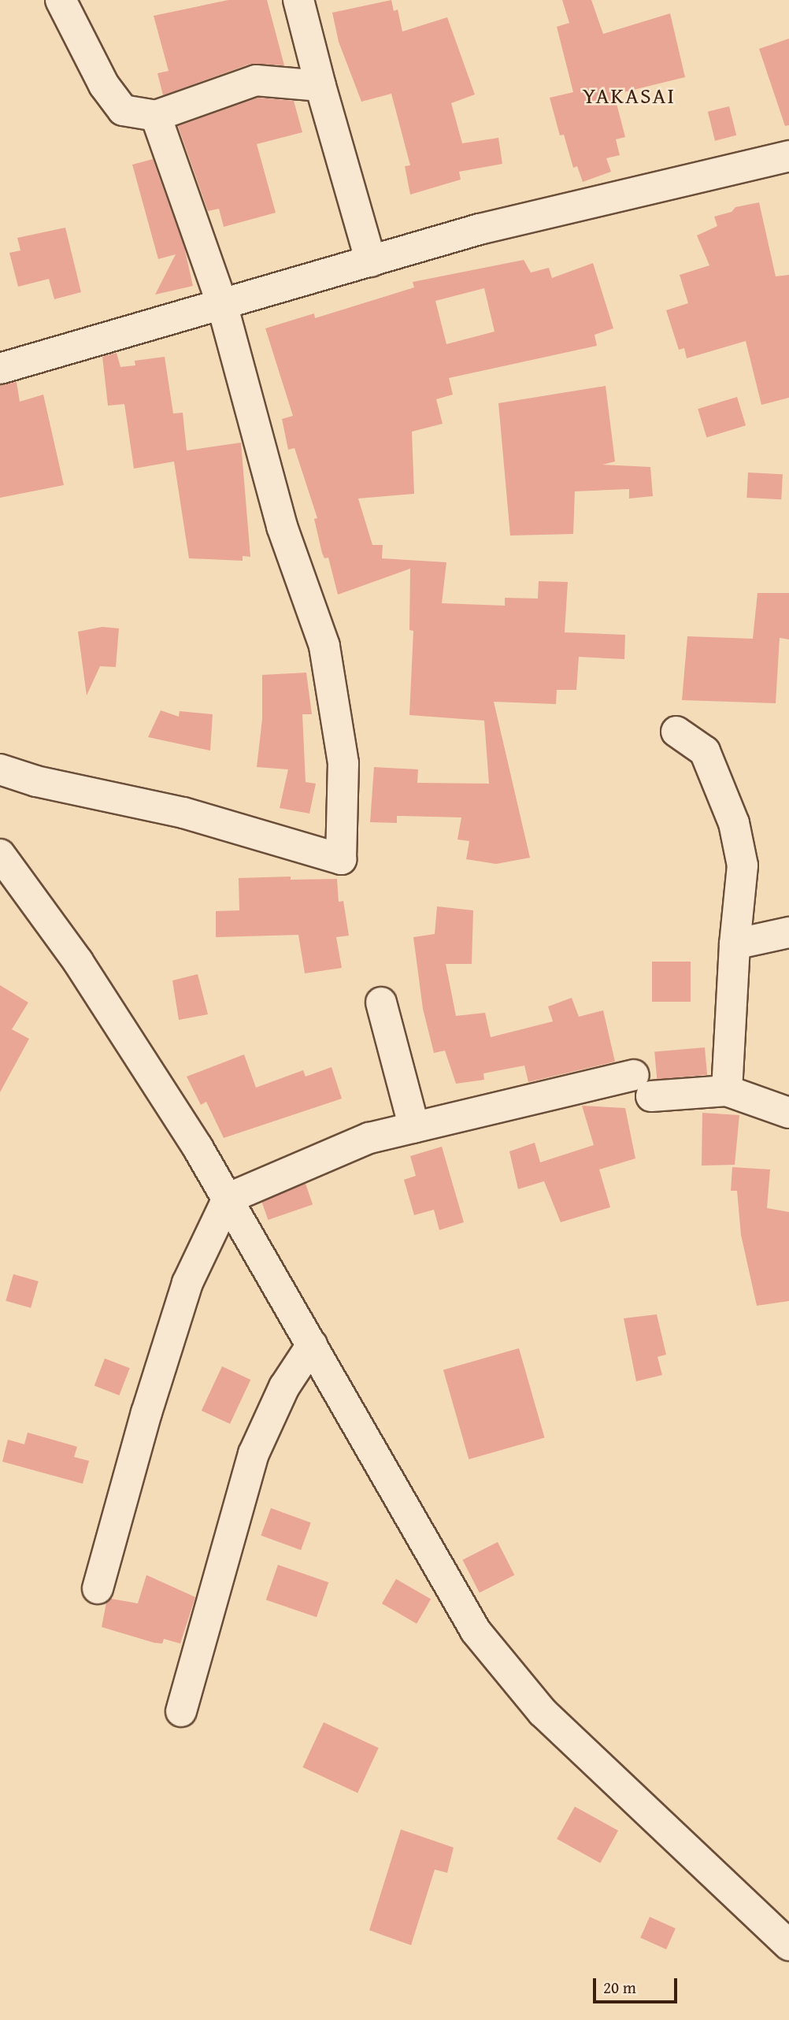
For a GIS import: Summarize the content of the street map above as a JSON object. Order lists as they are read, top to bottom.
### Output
{
  "districts": ["YAKASAI"],
  "scale_bar": "20 m"
}
